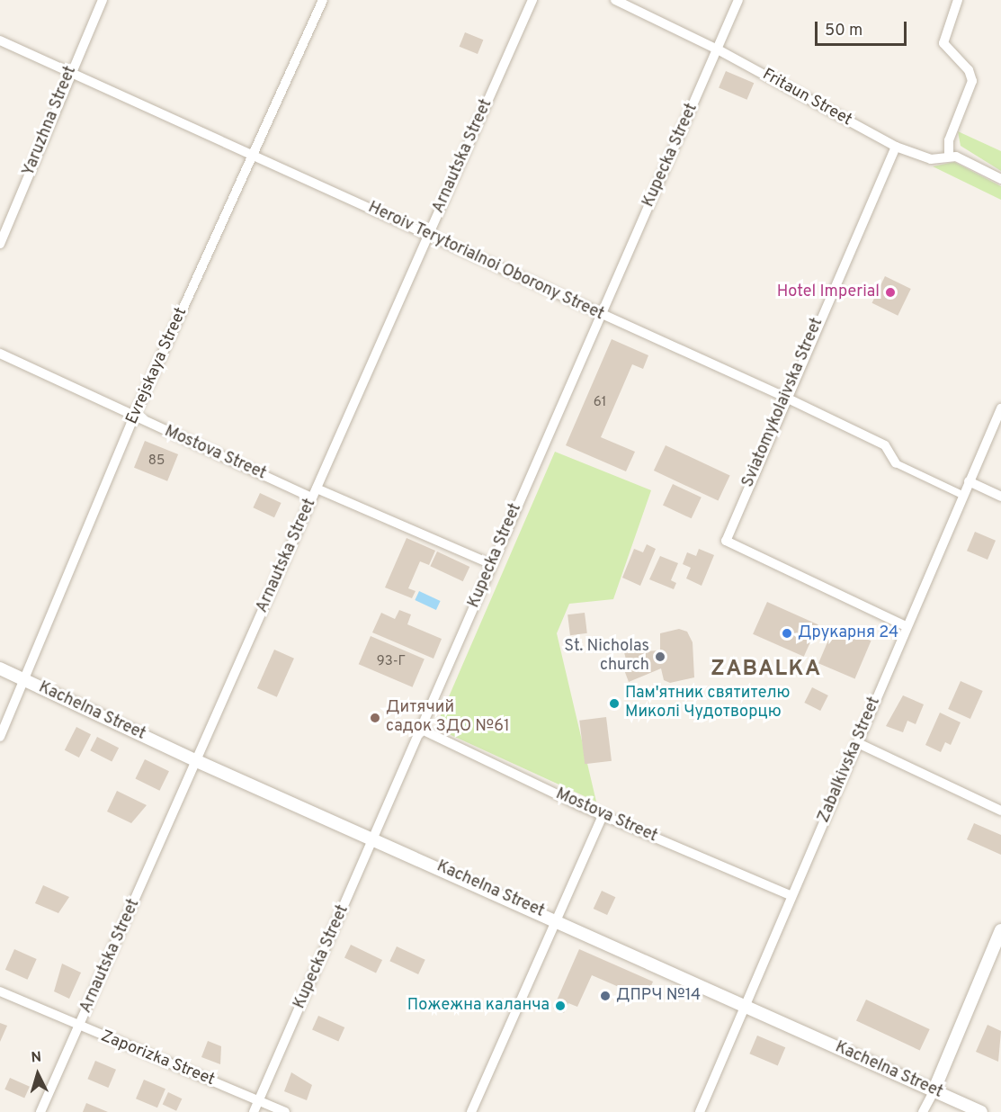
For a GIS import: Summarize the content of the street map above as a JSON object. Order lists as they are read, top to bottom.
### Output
{
  "streets": {
    "street": [
      "Fritaun Street",
      "Yaruzhna Street",
      "Kupecka Street",
      "Arnautska Street",
      "Heroiv Terytorialnoi Oborony Street",
      "Evrejskaya Street",
      "Sviatomykolaivska Street",
      "Mostova Street",
      "Kachelna Street",
      "Zabalkivska Street",
      "Zaporizka Street"
    ]
  },
  "crossings": [
    ["Fritaun Street", "Kupecka Street"],
    ["Fritaun Street", "Sviatomykolaivska Street"],
    ["Yaruzhna Street", "Heroiv Terytorialnoi Oborony Street"],
    ["Kupecka Street", "Heroiv Terytorialnoi Oborony Street"],
    ["Kupecka Street", "Mostova Street"],
    ["Kupecka Street", "Kachelna Street"],
    ["Kupecka Street", "Zaporizka Street"],
    ["Arnautska Street", "Heroiv Terytorialnoi Oborony Street"],
    ["Arnautska Street", "Mostova Street"],
    ["Arnautska Street", "Kachelna Street"],
    ["Arnautska Street", "Zaporizka Street"],
    ["Heroiv Terytorialnoi Oborony Street", "Evrejskaya Street"],
    ["Heroiv Terytorialnoi Oborony Street", "Sviatomykolaivska Street"],
    ["Heroiv Terytorialnoi Oborony Street", "Zabalkivska Street"],
    ["Evrejskaya Street", "Mostova Street"],
    ["Evrejskaya Street", "Kachelna Street"],
    ["Sviatomykolaivska Street", "Zabalkivska Street"],
    ["Mostova Street", "Zabalkivska Street"],
    ["Kachelna Street", "Zabalkivska Street"]
  ],
  "districts": ["ZABALKA"],
  "places": [
    "Hotel Imperial",
    "Друкарня 24",
    "St. Nicholas church",
    "Пам'ятник святителю Миколі Чудотворцю",
    "Дитячий садок ЗДО №61",
    "ДПРЧ №14",
    "Пожежна каланча"
  ],
  "house_numbers": ["61", "85", "93-Г"],
  "scale_bar": "50 m",
  "north": "top"
}
